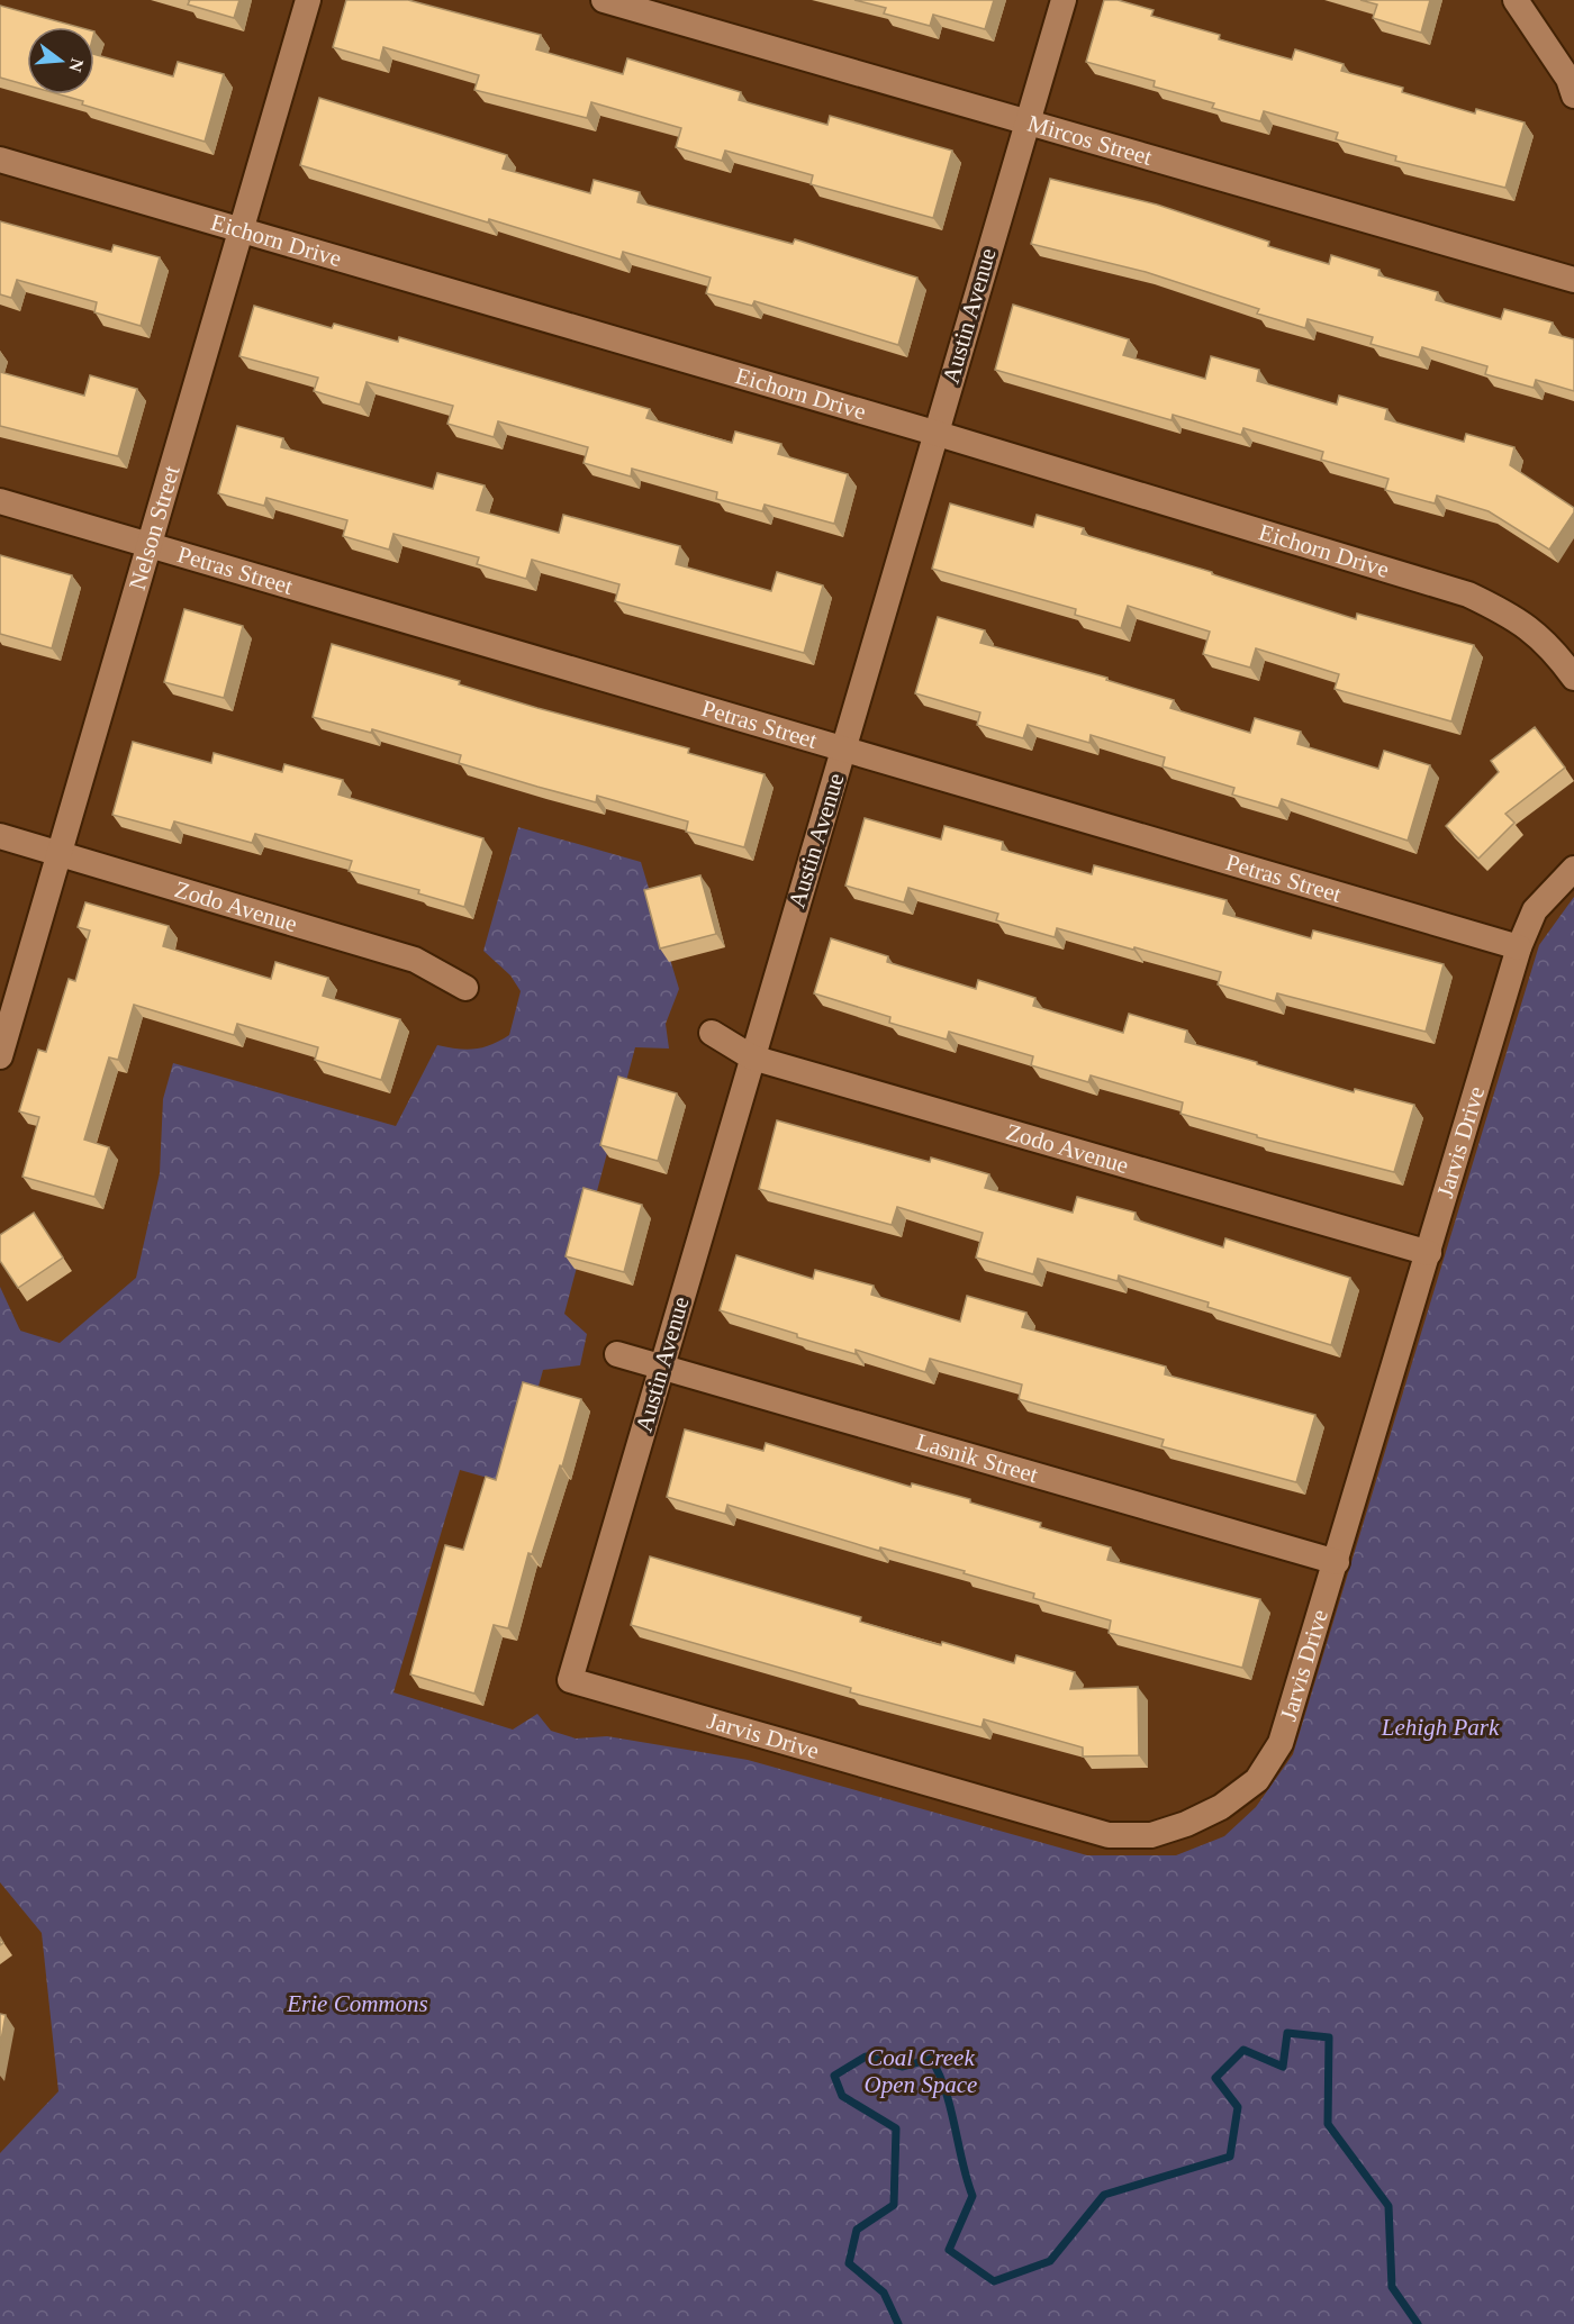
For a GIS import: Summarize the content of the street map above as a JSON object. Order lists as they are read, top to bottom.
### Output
{
  "streets": {
    "street": [
      "Mircos Street",
      "Eichorn Drive",
      "Austin Avenue",
      "Nelson Street",
      "Petras Street",
      "Zodo Avenue",
      "Jarvis Drive",
      "Lasnik Street"
    ]
  },
  "crossings": [
    ["Mircos Street", "Austin Avenue"],
    ["Eichorn Drive", "Austin Avenue"],
    ["Eichorn Drive", "Nelson Street"],
    ["Austin Avenue", "Petras Street"],
    ["Austin Avenue", "Zodo Avenue"],
    ["Austin Avenue", "Jarvis Drive"],
    ["Austin Avenue", "Lasnik Street"],
    ["Nelson Street", "Petras Street"],
    ["Nelson Street", "Zodo Avenue"],
    ["Petras Street", "Jarvis Drive"],
    ["Zodo Avenue", "Jarvis Drive"],
    ["Jarvis Drive", "Lasnik Street"]
  ],
  "parks": ["Lehigh Park", "Erie Commons", "Coal Creek Open Space"],
  "north": "right"
}
